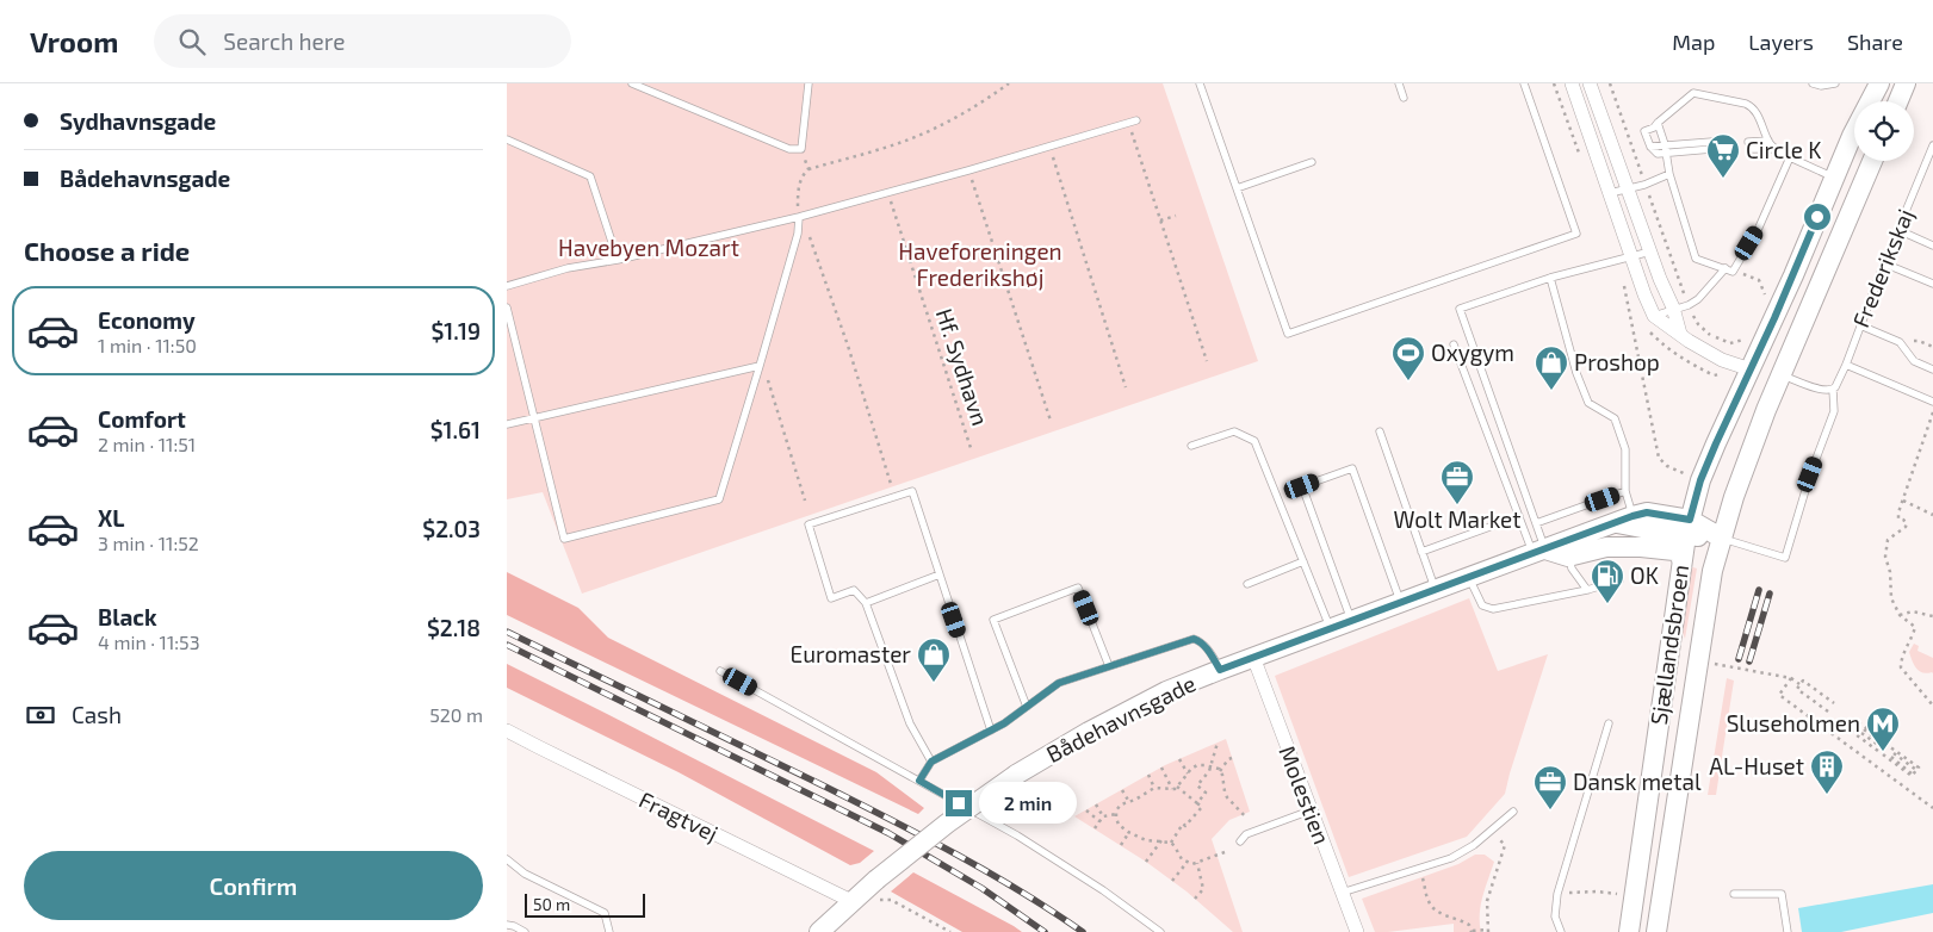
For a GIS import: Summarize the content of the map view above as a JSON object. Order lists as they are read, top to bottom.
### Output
{
  "streets": {
    "street": [
      "Sjællandsbroen",
      "Bådehavnsgade",
      "Molestien",
      "Fragtvej"
    ],
    "lane": ["Frederikskaj"],
    "path": ["Hf. Sydhavn"]
  },
  "crossings": [
    ["Frederikskaj", "Sjællandsbroen"],
    ["Frederikskaj", "Bådehavnsgade"],
    ["Sjællandsbroen", "Bådehavnsgade"],
    ["Bådehavnsgade", "Molestien"],
    ["Bådehavnsgade", "Fragtvej"]
  ],
  "parks": ["Havebyen Mozart", "Haveforeningen Frederikshøj"],
  "places": {
    "supermarket": ["Circle K"],
    "sports": ["Oxygym"],
    "shop": ["Proshop", "Euromaster"],
    "office": ["Wolt Market", "Dansk metal"],
    "fuel station": ["OK"],
    "metro station": ["Sluseholmen"],
    "building": ["AL-Huset"]
  },
  "scale_bar": "50 m",
  "page": {
    "header": "Vroom",
    "search": "Search here",
    "nav": ["Map", "Layers", "Share"],
    "banner": ["Sydhavnsgade", "Bådehavnsgade"],
    "heading": "Choose a ride",
    "list": [
      {
        "name": "Economy",
        "note": "1 min · 11:50",
        "value": "$1.19"
      },
      {
        "name": "Comfort",
        "note": "2 min · 11:51",
        "value": "$1.61"
      },
      {
        "name": "XL",
        "note": "3 min · 11:52",
        "value": "$2.03"
      },
      {
        "name": "Black",
        "note": "4 min · 11:53",
        "value": "$2.18"
      }
    ],
    "pay": ["Cash", "520 m"],
    "bubble": "2 min",
    "buttons": "Confirm",
    "scale": "50 m"
  }
}
